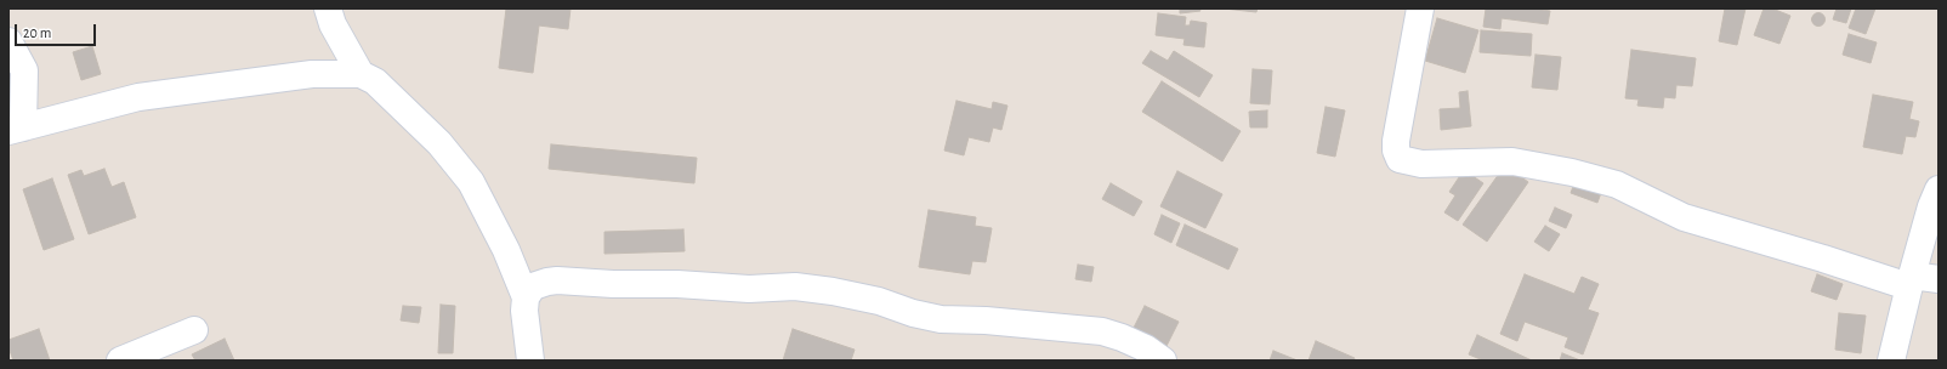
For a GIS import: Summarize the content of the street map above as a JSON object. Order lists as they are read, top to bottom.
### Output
{
  "scale_bar": "20 m"
}
